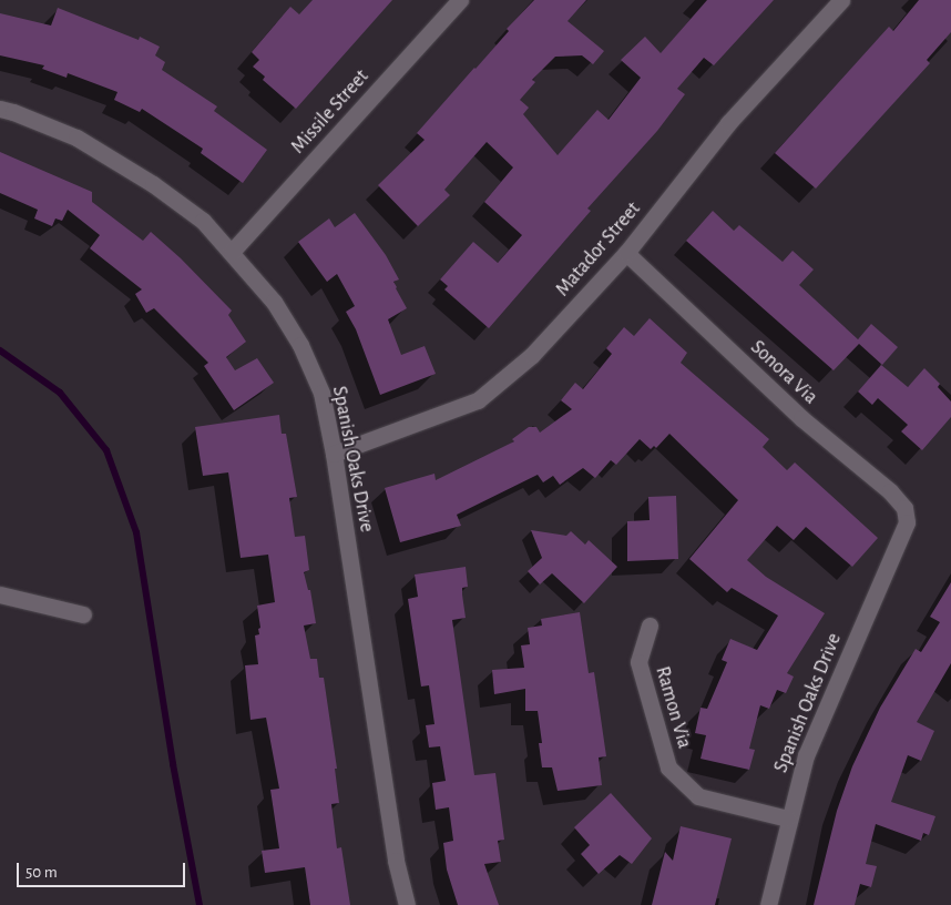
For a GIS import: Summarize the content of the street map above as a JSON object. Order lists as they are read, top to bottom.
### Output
{
  "streets": {
    "street": [
      "Missile Street",
      "Matador Street",
      "Sonora Via",
      "Spanish Oaks Drive",
      "Ramon Via"
    ]
  },
  "crossings": [
    ["Missile Street", "Spanish Oaks Drive"],
    ["Matador Street", "Sonora Via"],
    ["Matador Street", "Spanish Oaks Drive"],
    ["Sonora Via", "Spanish Oaks Drive"],
    ["Spanish Oaks Drive", "Ramon Via"]
  ],
  "scale_bar": "50 m"
}
